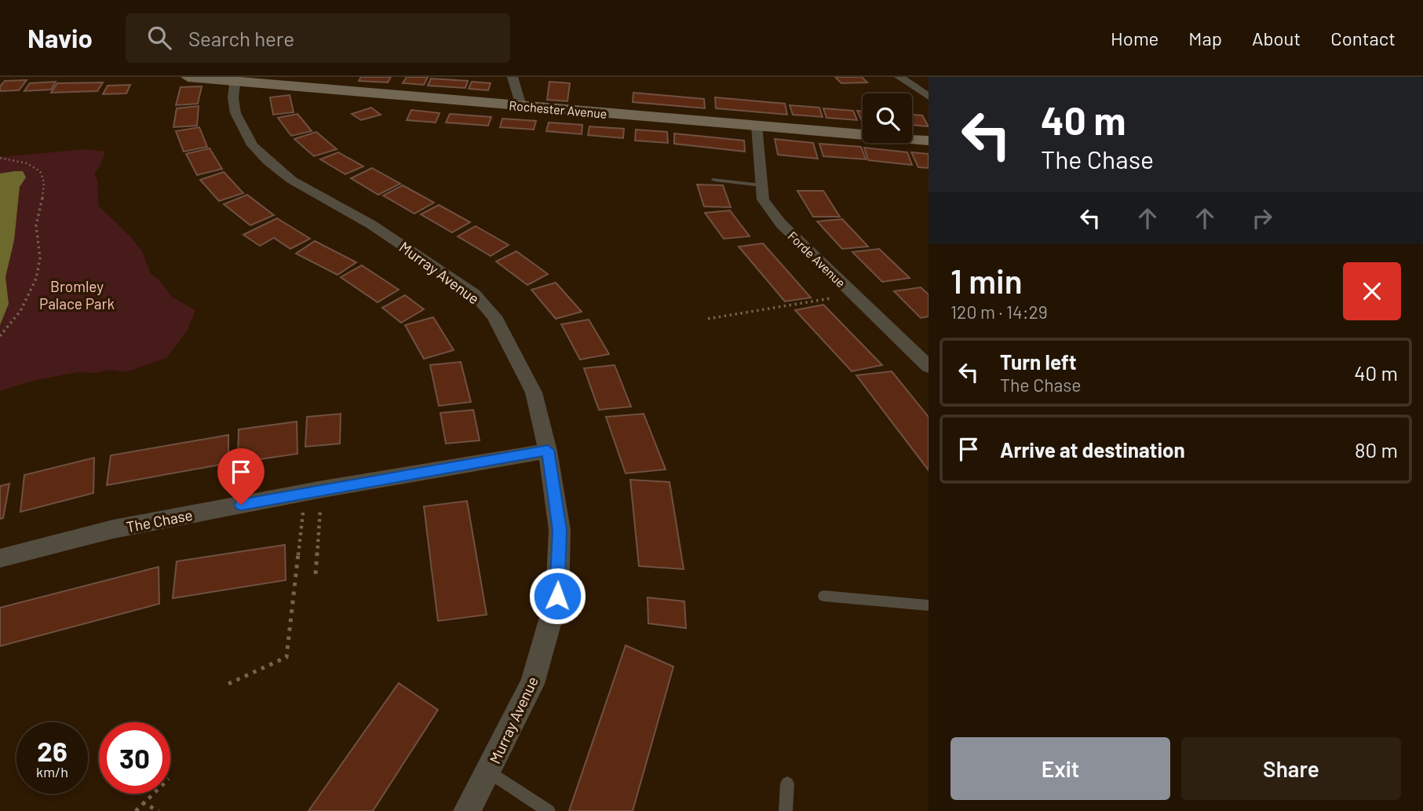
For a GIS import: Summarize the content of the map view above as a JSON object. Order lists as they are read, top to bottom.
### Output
{
  "streets": {
    "street": [
      "Rochester Avenue",
      "Forde Avenue",
      "Murray Avenue",
      "The Chase"
    ]
  },
  "crossings": [
    ["Rochester Avenue", "Forde Avenue"],
    ["Rochester Avenue", "Murray Avenue"],
    ["Murray Avenue", "The Chase"]
  ],
  "parks": ["Bromley Palace Park"],
  "page": {
    "header": "Navio",
    "search": "Search here",
    "nav": [
      "Home",
      "Map",
      "About",
      "Contact"
    ],
    "turn": ["40 m", "The Chase"],
    "heading": ["1 min", "120 m · 14:29"],
    "list": [
      {
        "name": "Turn left",
        "note": "The Chase",
        "value": "40 m"
      },
      {
        "name": "Arrive at destination",
        "value": "80 m"
      }
    ],
    "speed": "26 km/h",
    "limit": "30",
    "buttons": ["Exit", "Share"]
  }
}
